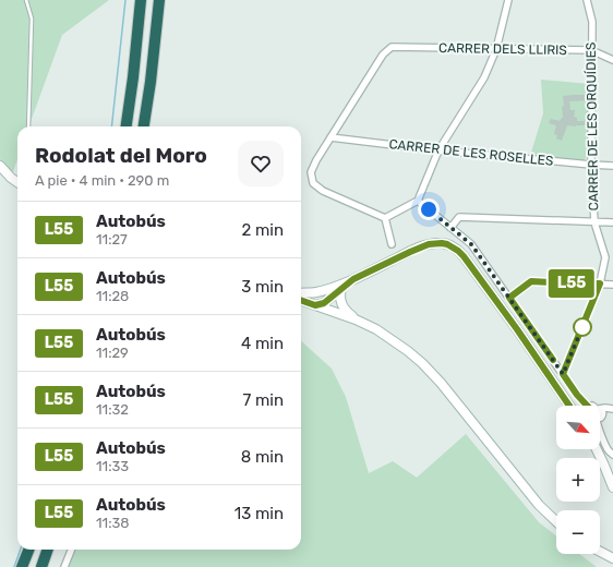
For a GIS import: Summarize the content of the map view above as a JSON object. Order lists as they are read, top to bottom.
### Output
{
  "streets": {
    "street": ["CARRER DELS LLIRIS", "CARRER DE LES ORQUÍDIES", "CARRER DE LES ROSELLES"]
  },
  "crossings": [
    ["CARRER DELS LLIRIS", "CARRER DE LES ORQUÍDIES"],
    ["CARRER DELS LLIRIS", "CARRER DE LES ROSELLES"],
    ["CARRER DE LES ORQUÍDIES", "CARRER DE LES ROSELLES"]
  ],
  "lines": ["bus line L55"],
  "north": "bottom right",
  "page": {
    "on_map": "L55",
    "heading": ["Rodolat del Moro", "A pie · 4 min · 290 m"],
    "list": [
      {
        "mark": "L55",
        "name": "Autobús",
        "note": "11:27",
        "value": "2 min"
      },
      {
        "mark": "L55",
        "name": "Autobús",
        "note": "11:28",
        "value": "3 min"
      },
      {
        "mark": "L55",
        "name": "Autobús",
        "note": "11:29",
        "value": "4 min"
      },
      {
        "mark": "L55",
        "name": "Autobús",
        "note": "11:32",
        "value": "7 min"
      },
      {
        "mark": "L55",
        "name": "Autobús",
        "note": "11:33",
        "value": "8 min"
      },
      {
        "mark": "L55",
        "name": "Autobús",
        "note": "11:38",
        "value": "13 min"
      }
    ],
    "map_buttons": ["+", "−"]
  }
}
